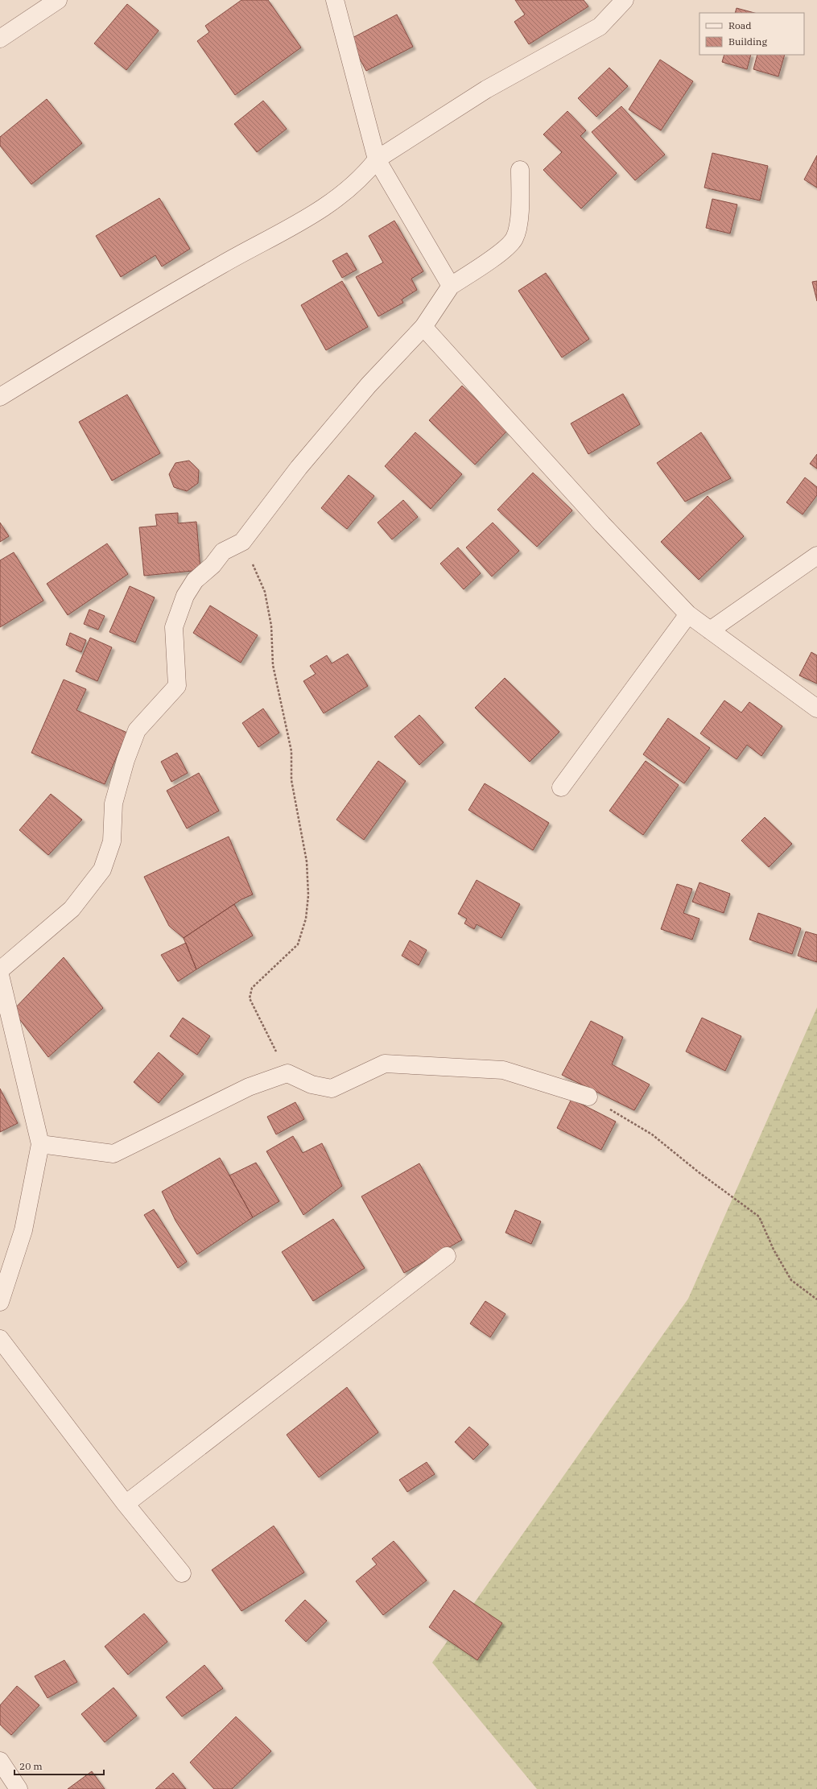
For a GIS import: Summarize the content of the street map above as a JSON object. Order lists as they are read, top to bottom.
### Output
{
  "legend": ["Road", "Building"],
  "scale_bar": "20 m"
}
